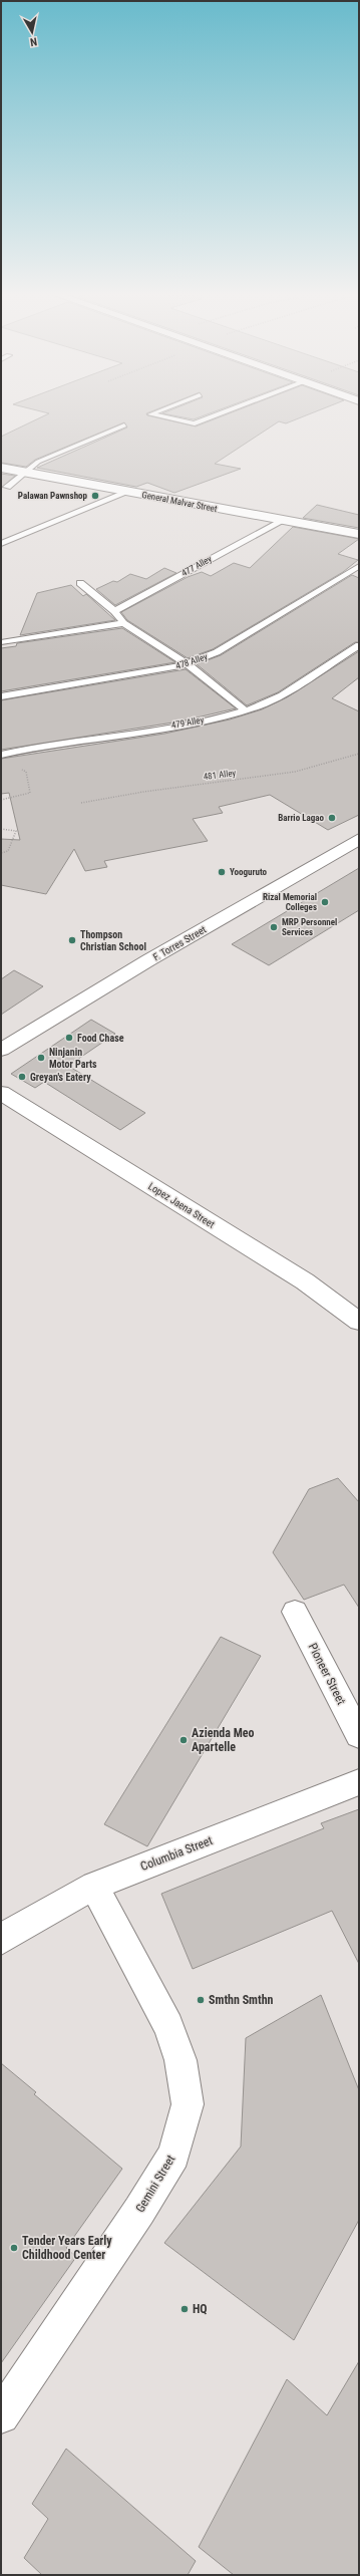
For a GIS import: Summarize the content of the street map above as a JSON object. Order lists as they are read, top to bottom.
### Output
{
  "streets": {
    "street": [
      "General Malvar Street",
      "F. Torres Street",
      "Lopez Jaena Street",
      "Pioneer Street",
      "Columbia Street",
      "Gemini Street"
    ],
    "lane": ["477 Alley", "478 Alley", "479 Alley"],
    "path": ["481 Alley"]
  },
  "crossings": [
    ["General Malvar Street", "477 Alley"],
    ["Columbia Street", "Gemini Street"]
  ],
  "places": [
    "Palawan Pawnshop",
    "Barrio Lagao",
    "Yooguruto",
    "Rizal Memorial Colleges",
    "MRP Personnel Services",
    "Thompson Christian School",
    "Food Chase",
    "Ninjanin Motor Parts",
    "Greyan's Eatery",
    "Azienda Meo Apartelle",
    "Smthn Smthn",
    "Tender Years Early Childhood Center",
    "HQ"
  ],
  "north": "bottom"
}
